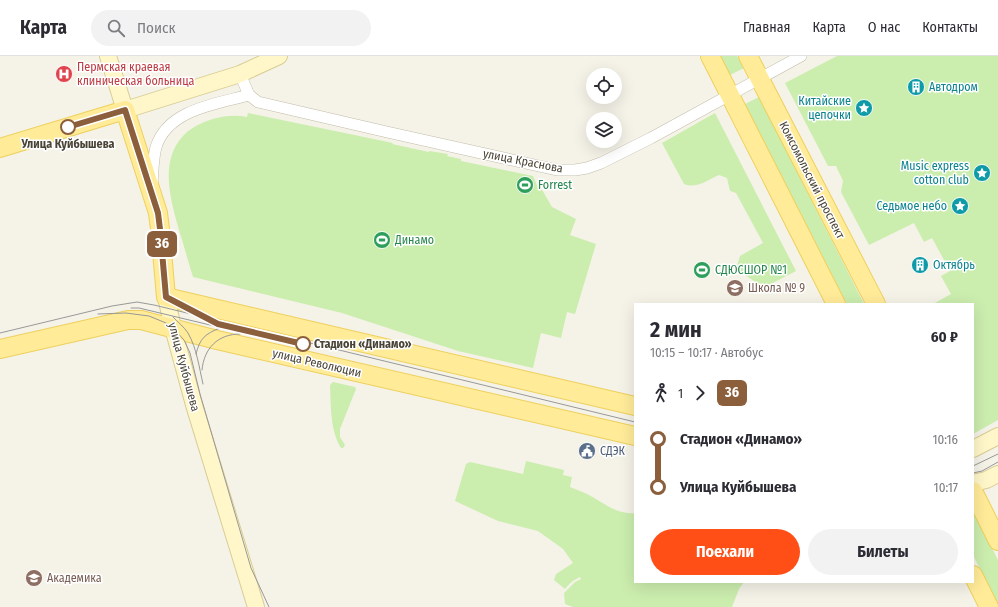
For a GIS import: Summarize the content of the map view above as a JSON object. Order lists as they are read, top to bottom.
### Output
{
  "streets": {
    "main road": ["Комсомольский проспект", "улица Революции", "улица Куйбышева"],
    "street": ["улица Краснова"]
  },
  "crossings": [
    ["улица Краснова", "Комсомольский проспект"],
    ["улица Революции", "улица Куйбышева"]
  ],
  "places": {
    "hospital": ["Пермская краевая клиническая больница"],
    "building": ["Автодром", "Октябрь"],
    "place": ["Китайские цепочки", "Music express cotton club", "Седьмое небо"],
    "other": ["Улица Куйбышева", "Стадион «Динамо»"],
    "sports": ["Forrest", "Динамо", "СДЮСШОР №1"],
    "school or university": ["Школа № 9", "Академика"],
    "public building": ["СДЭК"]
  },
  "lines": ["bus line 36"],
  "page": {
    "header": "Карта",
    "search": "Поиск",
    "nav": [
      "Главная",
      "Карта",
      "О нас",
      "Контакты"
    ],
    "on_map": "36",
    "heading": ["2 мин", "10:15 – 10:17 · Автобус", "60 ₽"],
    "legs": ["1", "36"],
    "list": [
      {
        "name": "Стадион «Динамо»",
        "value": "10:16"
      },
      {
        "name": "Улица Куйбышева",
        "value": "10:17"
      }
    ],
    "buttons": ["Поехали", "Билеты"]
  }
}
